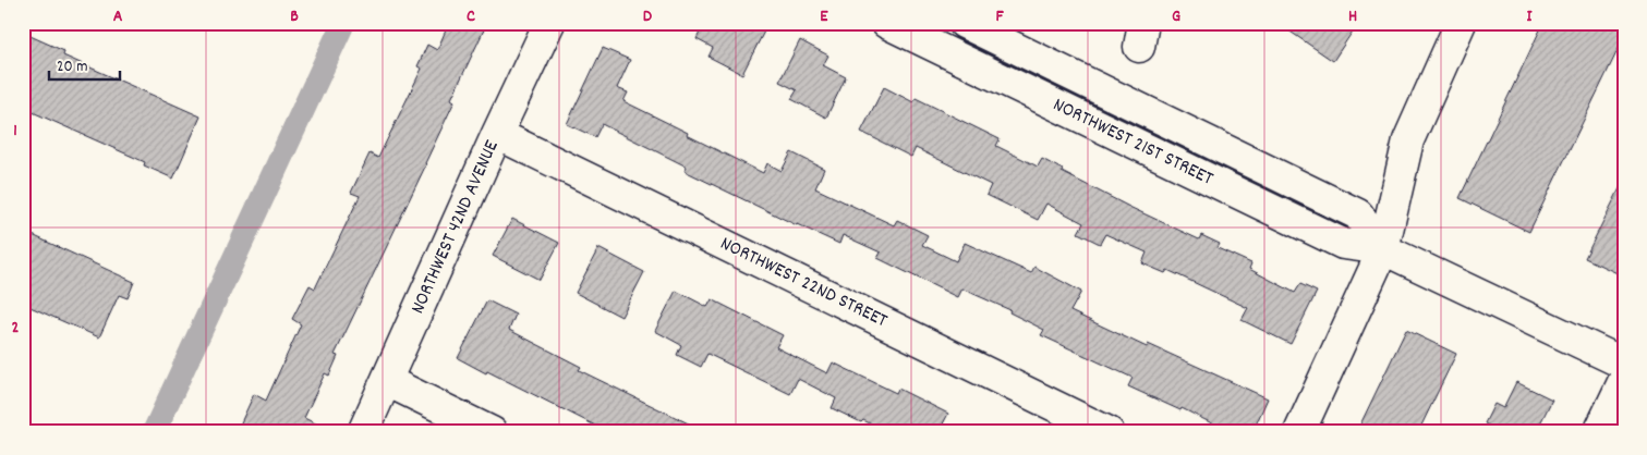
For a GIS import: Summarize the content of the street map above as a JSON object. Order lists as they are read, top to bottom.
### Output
{
  "streets": {
    "street": ["NORTHWEST 21ST STREET", "NORTHWEST 42ND AVENUE", "NORTHWEST 22ND STREET"]
  },
  "crossings": [
    ["NORTHWEST 42ND AVENUE", "NORTHWEST 22ND STREET"]
  ],
  "scale_bar": "20 m",
  "grid": {
    "columns": [
      "A",
      "B",
      "C",
      "D",
      "E",
      "F",
      "G",
      "H",
      "I"
    ],
    "rows": ["1", "2"]
  }
}
